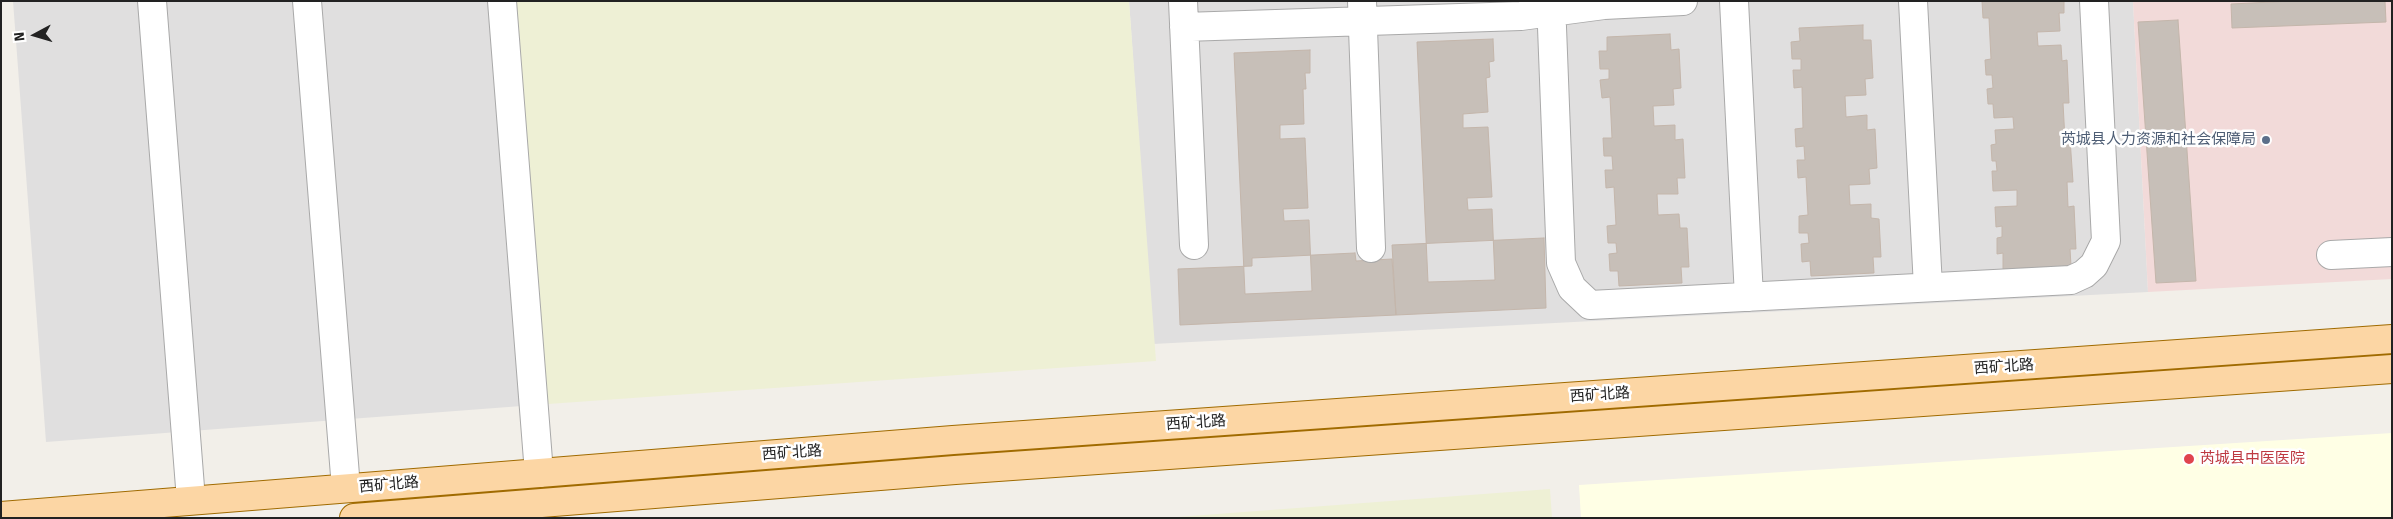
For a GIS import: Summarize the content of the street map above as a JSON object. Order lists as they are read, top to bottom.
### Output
{
  "streets": {
    "main road": ["西矿北路"]
  },
  "places": ["芮城县人力资源和社会保障局", "芮城县中医医院"],
  "north": "left"
}
